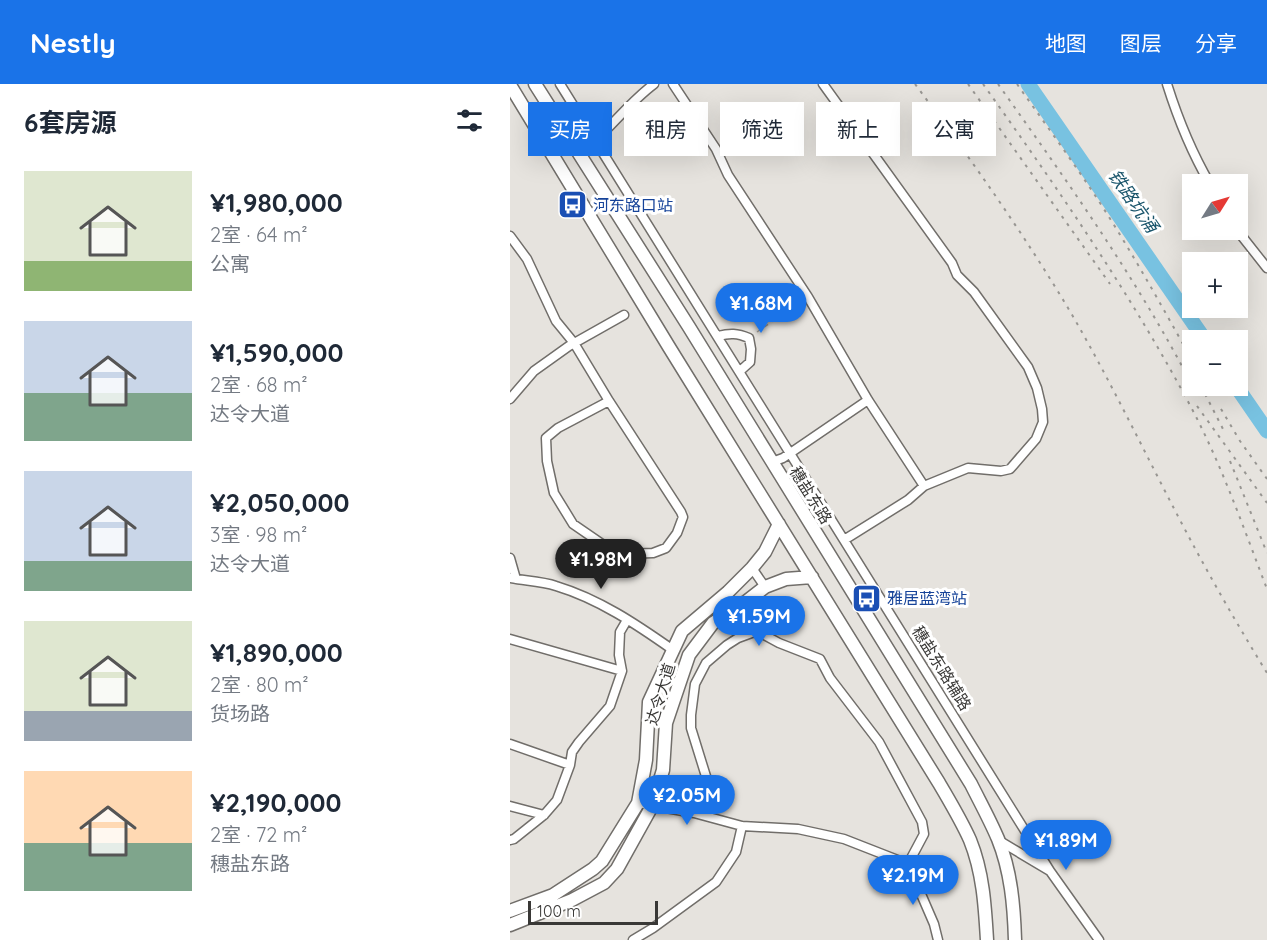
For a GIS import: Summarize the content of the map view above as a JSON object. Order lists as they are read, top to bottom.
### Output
{
  "streets": {
    "main road": ["穗盐东路", "达令大道"],
    "street": ["穗盐东路辅路"]
  },
  "water": ["铁路坑涌"],
  "places": {
    "bus stop": ["河东路口站", "雅居蓝湾站"]
  },
  "scale_bar": "100 m",
  "north": "top right",
  "page": {
    "header": "Nestly",
    "nav": ["地图", "图层", "分享"],
    "heading": "6套房源",
    "chip": [
      "买房",
      "租房",
      "筛选",
      "新上",
      "公寓"
    ],
    "list": [
      {
        "name": "¥1,980,000",
        "note": "2室 · 64 m² · 公寓"
      },
      {
        "name": "¥1,590,000",
        "note": "2室 · 68 m² · 达令大道"
      },
      {
        "name": "¥2,050,000",
        "note": "3室 · 98 m² · 达令大道"
      },
      {
        "name": "¥1,890,000",
        "note": "2室 · 80 m² · 货场路"
      },
      {
        "name": "¥2,190,000",
        "note": "2室 · 72 m² · 穗盐东路"
      }
    ],
    "map_buttons": ["+", "−"],
    "price": [
      "¥1.68M",
      "¥1.98M",
      "¥1.59M",
      "¥2.05M",
      "¥1.89M",
      "¥2.19M"
    ],
    "scale": "100 m"
  }
}
